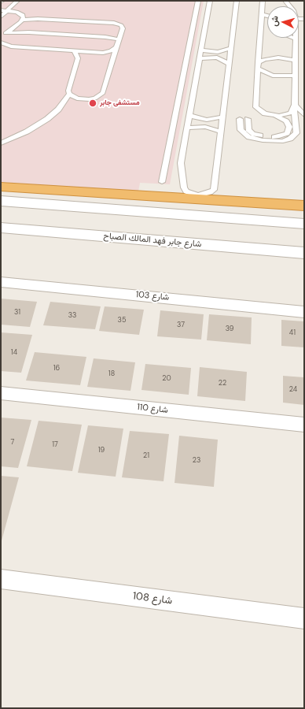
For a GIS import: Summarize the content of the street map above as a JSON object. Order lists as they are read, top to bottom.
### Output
{
  "streets": {
    "street": [
      "شارع جابر فهد المالك الصباح",
      "شارع 103",
      "شارع 110",
      "شارع 108"
    ]
  },
  "places": ["مستشفى جابر"],
  "house_numbers": [
    "31",
    "33",
    "35",
    "37",
    "39",
    "41",
    "14",
    "16",
    "18",
    "20",
    "22",
    "24",
    "7",
    "17",
    "19",
    "21",
    "23"
  ],
  "north": "left"
}
